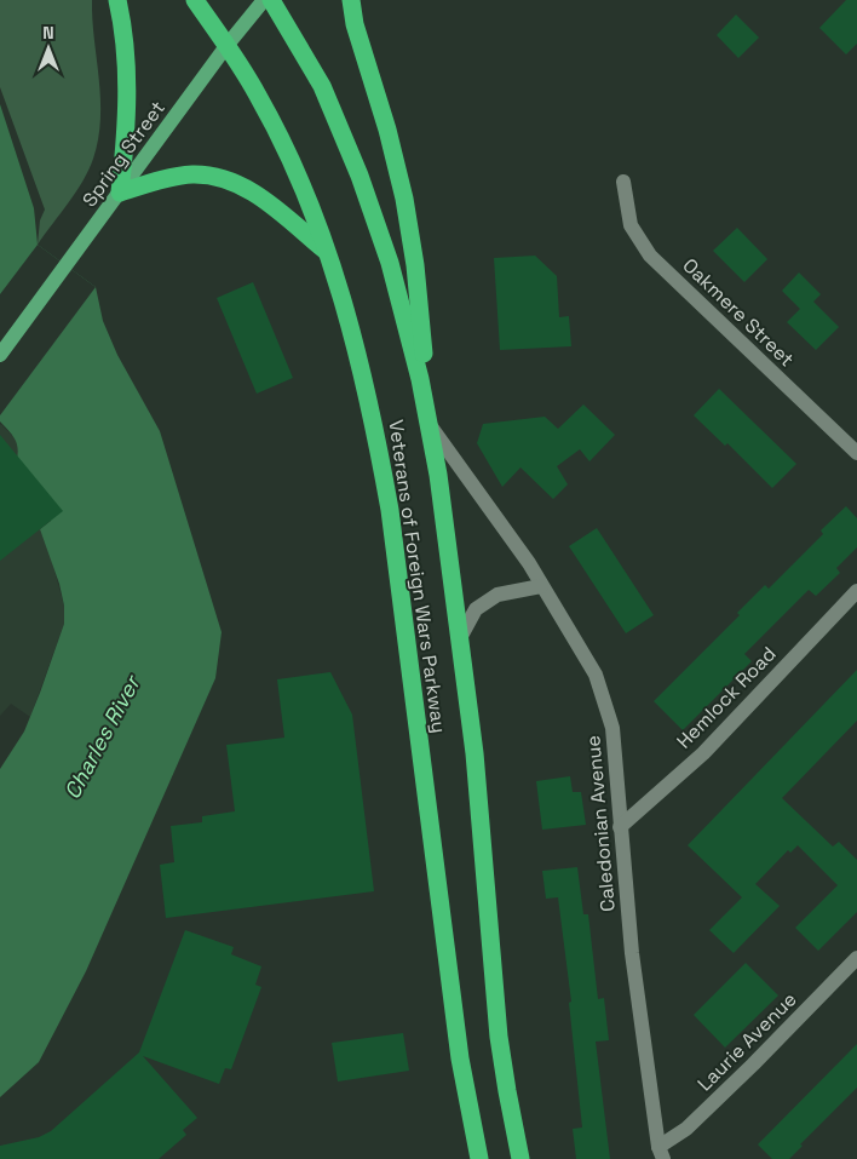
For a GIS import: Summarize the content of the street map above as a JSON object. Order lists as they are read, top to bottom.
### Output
{
  "streets": {
    "highway": ["Veterans of Foreign Wars Parkway"],
    "main road": ["Spring Street"],
    "street": [
      "Oakmere Street",
      "Hemlock Road",
      "Caledonian Avenue",
      "Laurie Avenue"
    ]
  },
  "crossings": [
    ["Spring Street", "Veterans of Foreign Wars Parkway"],
    ["Veterans of Foreign Wars Parkway", "Caledonian Avenue"],
    ["Hemlock Road", "Caledonian Avenue"],
    ["Caledonian Avenue", "Laurie Avenue"]
  ],
  "water": ["Charles River"],
  "north": "top"
}
